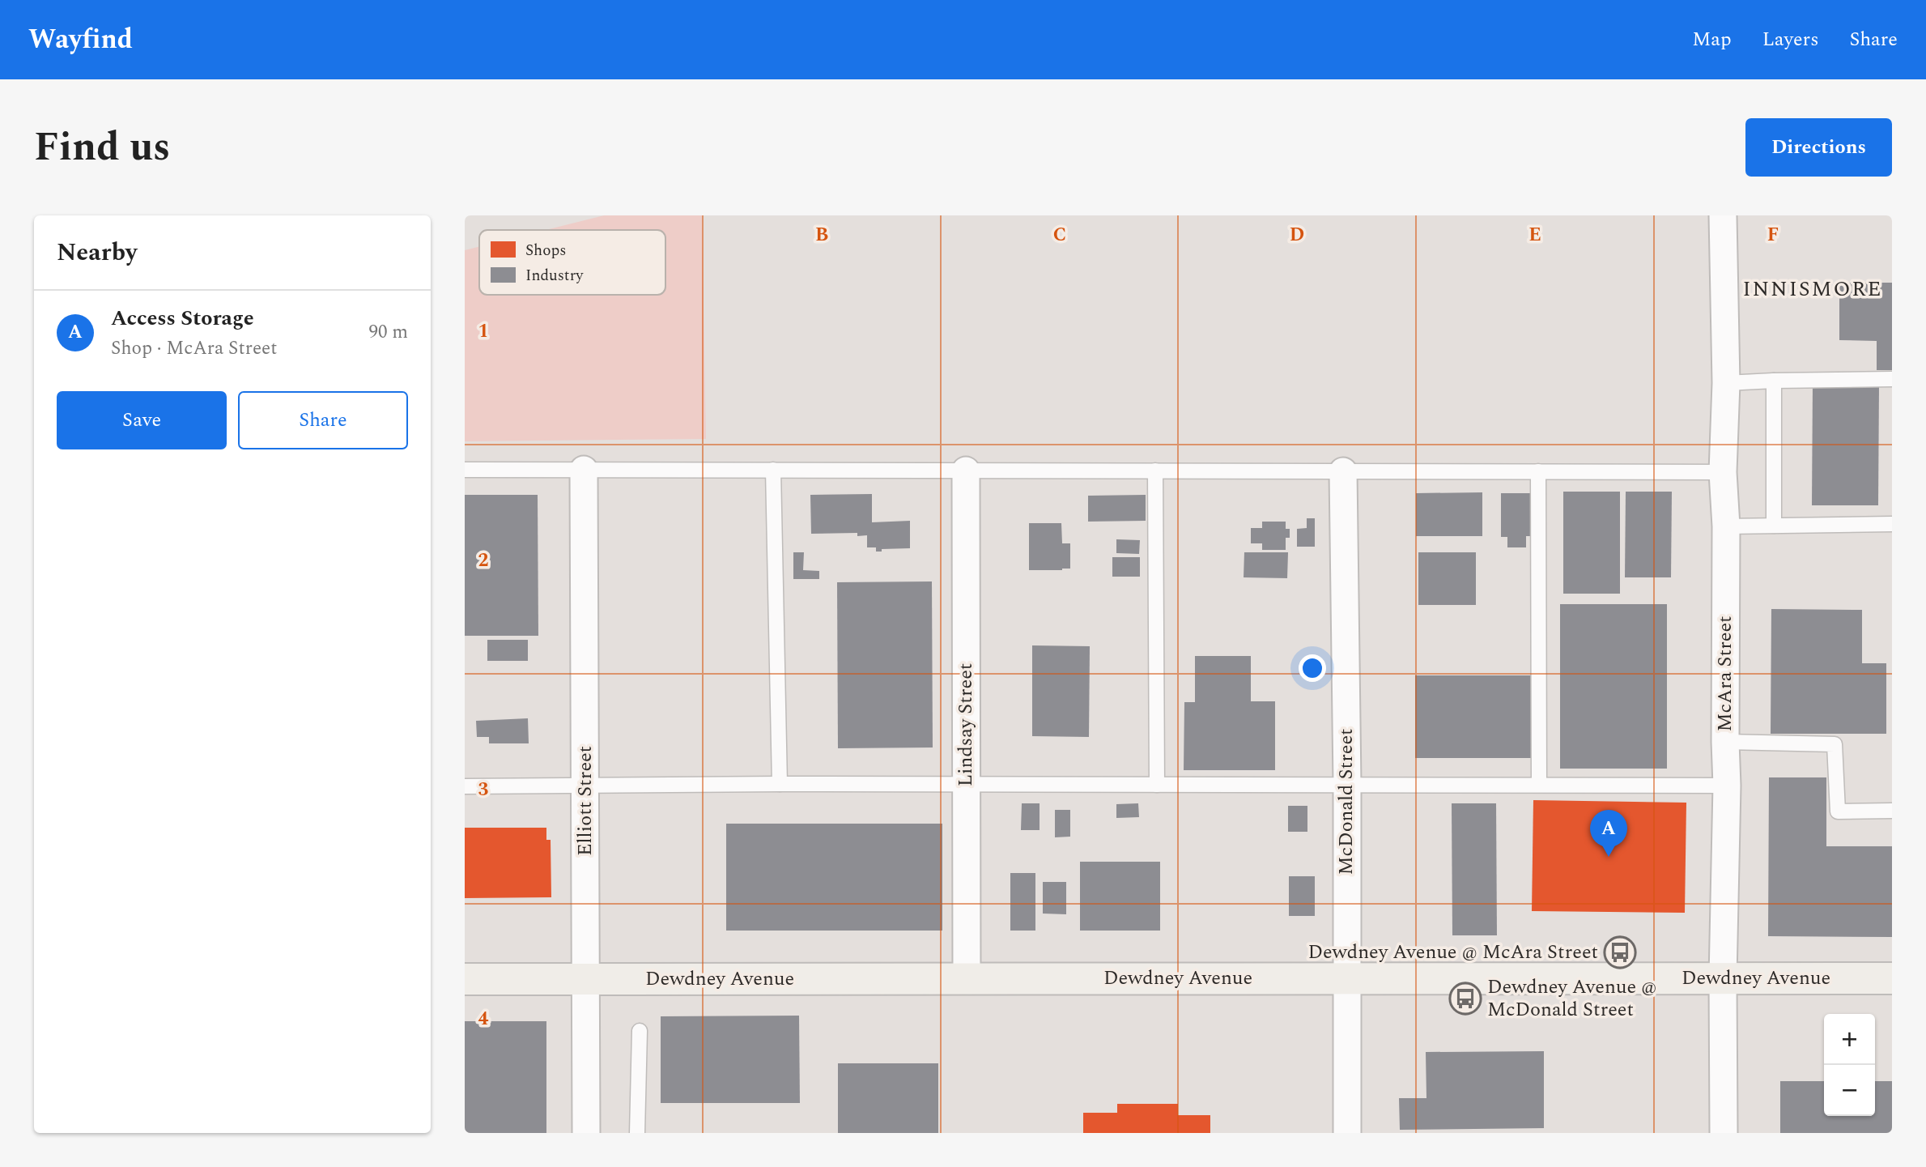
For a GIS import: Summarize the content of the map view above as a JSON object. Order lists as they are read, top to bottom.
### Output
{
  "streets": {
    "street": [
      "McAra Street",
      "Lindsay Street",
      "Elliott Street",
      "McDonald Street",
      "Dewdney Avenue"
    ]
  },
  "crossings": [
    ["McAra Street", "Dewdney Avenue"],
    ["Lindsay Street", "Dewdney Avenue"],
    ["Elliott Street", "Dewdney Avenue"],
    ["McDonald Street", "Dewdney Avenue"]
  ],
  "districts": ["INNISMORE"],
  "places": {
    "bus stop": ["Dewdney Avenue @ McAra Street", "Dewdney Avenue @ McDonald Street"]
  },
  "legend": ["Shops", "Industry"],
  "page": {
    "header": "Wayfind",
    "nav": ["Map", "Layers", "Share"],
    "title": "Find us",
    "buttons": [
      "Directions",
      ["Save", "Share"]
    ],
    "heading": "Nearby",
    "list": [
      {
        "mark": "A",
        "name": "Access Storage",
        "note": "Shop · McAra Street",
        "value": "90 m"
      }
    ],
    "pins": "A",
    "map_buttons": ["+", "−"]
  },
  "grid": {
    "columns": [
      "B",
      "C",
      "D",
      "E",
      "F"
    ],
    "rows": [
      "1",
      "2",
      "3",
      "4"
    ]
  }
}
